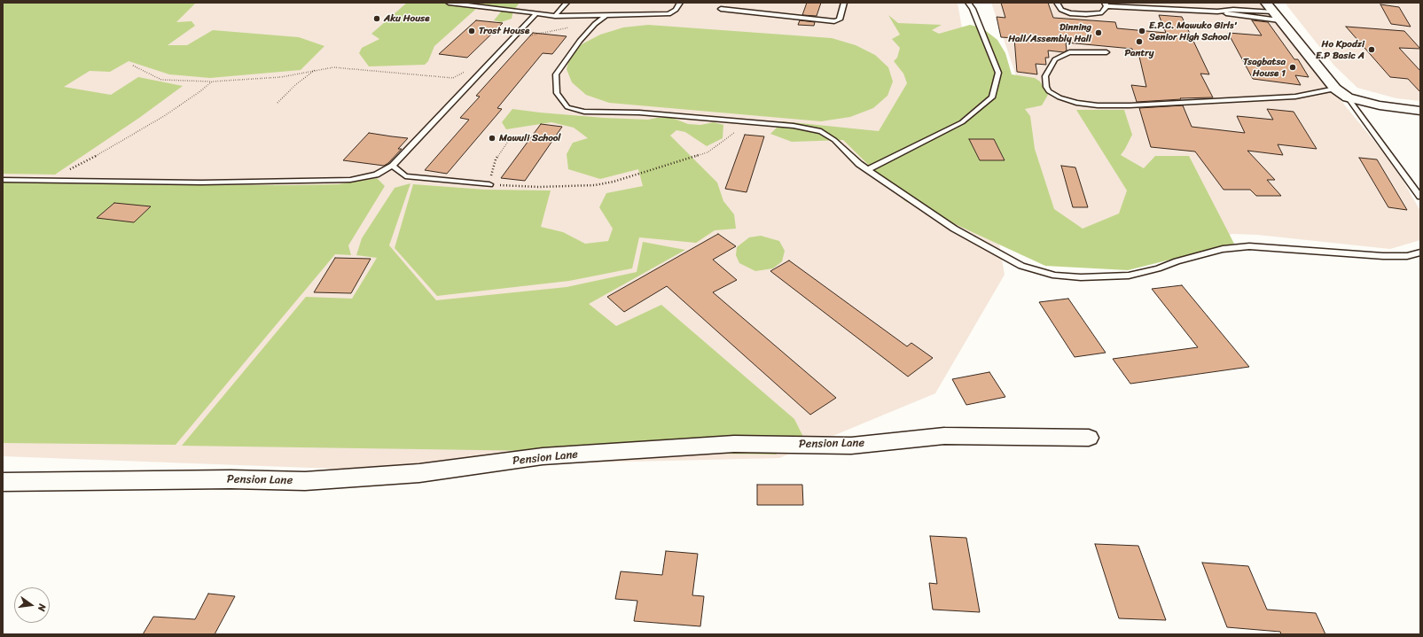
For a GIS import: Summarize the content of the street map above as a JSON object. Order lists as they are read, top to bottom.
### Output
{
  "streets": {
    "street": ["Pension Lane"]
  },
  "places": [
    "Aku House",
    "Trost House",
    "E.P.C. Mawuko Girls' Senior High School",
    "Dinning Hall/Assembly Hall",
    "Pantry",
    "Ho Kpodzi E.P Basic A",
    "Tsagbatsa House 1",
    "Mawuli School"
  ],
  "north": "right"
}
